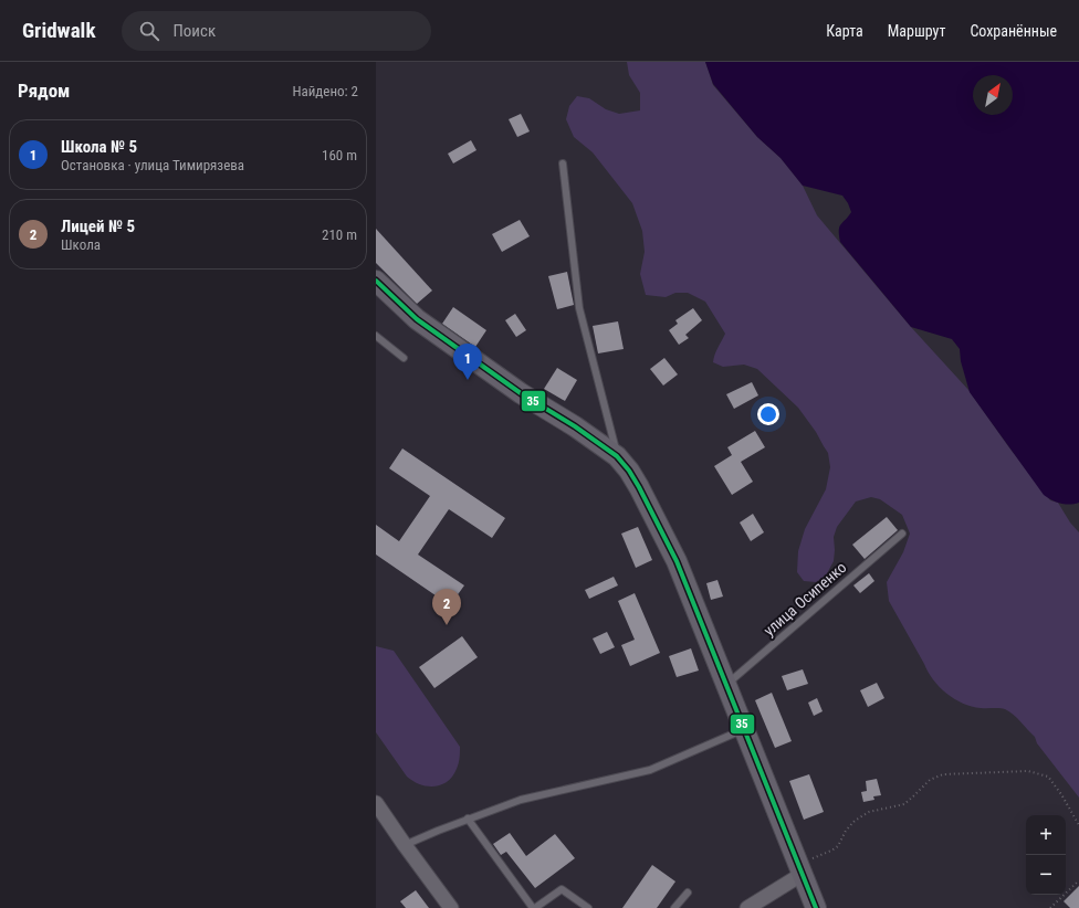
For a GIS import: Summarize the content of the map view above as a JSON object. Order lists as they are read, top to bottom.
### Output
{
  "streets": {
    "lane": ["улица Осипенко"]
  },
  "lines": ["transit line 35"],
  "north": "top right",
  "page": {
    "header": "Gridwalk",
    "search": "Поиск",
    "nav": ["Карта", "Маршрут", "Сохранённые"],
    "heading": ["Рядом", "Найдено: 2"],
    "list": [
      {
        "mark": "1",
        "name": "Школа № 5",
        "note": "Остановка · улица Тимирязева",
        "value": "160 m"
      },
      {
        "mark": "2",
        "name": "Лицей № 5",
        "note": "Школа",
        "value": "210 m"
      }
    ],
    "pins": ["1", "2"],
    "map_buttons": ["+", "−"]
  }
}
